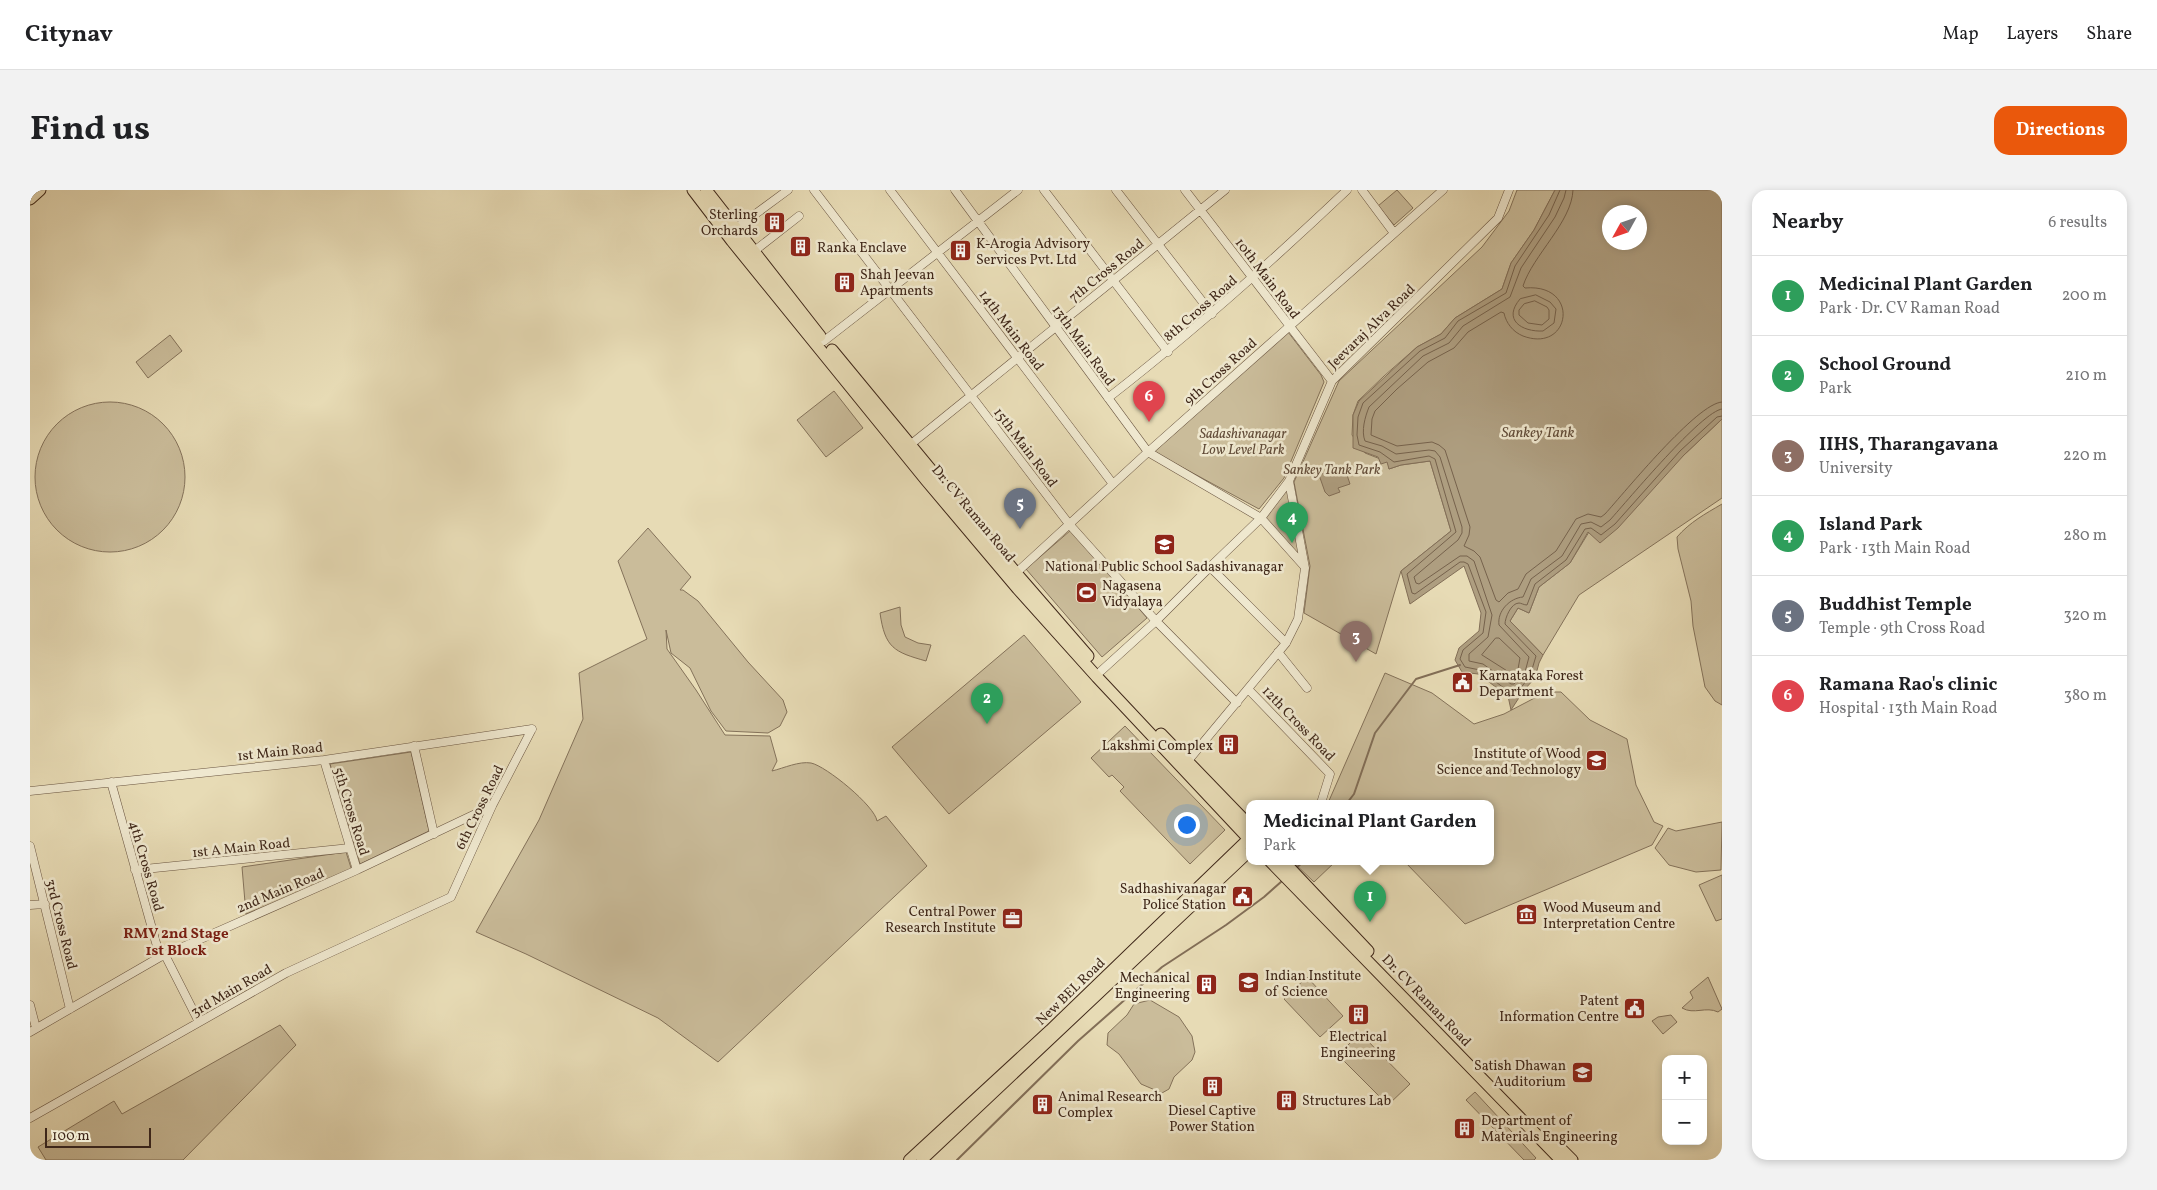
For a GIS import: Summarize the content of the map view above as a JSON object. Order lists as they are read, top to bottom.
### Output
{
  "streets": {
    "highway": ["Dr. CV Raman Road"],
    "main road": ["New BEL Road"],
    "street": [
      "7th Cross Road",
      "10th Main Road",
      "8th Cross Road",
      "Jeevaraj Alva Road",
      "14th Main Road",
      "13th Main Road",
      "9th Cross Road",
      "15th Main Road",
      "12th Cross Road",
      "1st Main Road",
      "6th Cross Road",
      "5th Cross Road",
      "1st A Main Road",
      "4th Cross Road",
      "2nd Main Road",
      "3rd Cross Road",
      "3rd Main Road"
    ]
  },
  "crossings": [
    ["7th Cross Road", "10th Main Road"],
    ["7th Cross Road", "14th Main Road"],
    ["7th Cross Road", "13th Main Road"],
    ["7th Cross Road", "15th Main Road"],
    ["7th Cross Road", "Dr. CV Raman Road"],
    ["10th Main Road", "8th Cross Road"],
    ["10th Main Road", "Jeevaraj Alva Road"],
    ["10th Main Road", "9th Cross Road"],
    ["8th Cross Road", "13th Main Road"],
    ["Jeevaraj Alva Road", "13th Main Road"],
    ["Jeevaraj Alva Road", "15th Main Road"],
    ["Jeevaraj Alva Road", "Dr. CV Raman Road"],
    ["14th Main Road", "9th Cross Road"],
    ["13th Main Road", "9th Cross Road"],
    ["9th Cross Road", "15th Main Road"],
    ["9th Cross Road", "Dr. CV Raman Road"],
    ["1st Main Road", "6th Cross Road"],
    ["1st Main Road", "5th Cross Road"],
    ["1st Main Road", "4th Cross Road"],
    ["6th Cross Road", "2nd Main Road"],
    ["6th Cross Road", "3rd Main Road"],
    ["5th Cross Road", "1st A Main Road"],
    ["5th Cross Road", "2nd Main Road"],
    ["1st A Main Road", "4th Cross Road"],
    ["4th Cross Road", "2nd Main Road"],
    ["4th Cross Road", "3rd Main Road"],
    ["2nd Main Road", "3rd Cross Road"]
  ],
  "districts": ["RMV 2nd Stage 1st Block"],
  "water": ["Sankey Tank"],
  "parks": ["Sadashivanagar Low Level Park", "Sankey Tank Park"],
  "places": {
    "building": [
      "Sterling Orchards",
      "Ranka Enclave",
      "K-Arogia Advisory Services Pvt. Ltd",
      "Shah Jeevan Apartments",
      "Lakshmi Complex",
      "Mechanical Engineering",
      "Electrical Engineering",
      "Diesel Captive Power Station",
      "Structures Lab",
      "Animal Research Complex",
      "Department of Materials Engineering"
    ],
    "school or university": [
      "National Public School Sadashivanagar",
      "Institute of Wood Science and Technology",
      "Indian Institute of Science",
      "Satish Dhawan Auditorium"
    ],
    "sports": ["Nagasena Vidyalaya"],
    "public building": ["Karnataka Forest Department", "Sadhashivanagar Police Station", "Patent Information Centre"],
    "museum": ["Wood Museum and Interpretation Centre"],
    "office": ["Central Power Research Institute"]
  },
  "scale_bar": "100 m",
  "north": "bottom left",
  "page": {
    "header": "Citynav",
    "nav": ["Map", "Layers", "Share"],
    "title": "Find us",
    "buttons": "Directions",
    "heading": ["Nearby", "6 results"],
    "list": [
      {
        "mark": "1",
        "name": "Medicinal Plant Garden",
        "note": "Park · Dr. CV Raman Road",
        "value": "200 m"
      },
      {
        "mark": "2",
        "name": "School Ground",
        "note": "Park",
        "value": "210 m"
      },
      {
        "mark": "3",
        "name": "IIHS, Tharangavana",
        "note": "University",
        "value": "220 m"
      },
      {
        "mark": "4",
        "name": "Island Park",
        "note": "Park · 13th Main Road",
        "value": "280 m"
      },
      {
        "mark": "5",
        "name": "Buddhist Temple",
        "note": "Temple · 9th Cross Road",
        "value": "320 m"
      },
      {
        "mark": "6",
        "name": "Ramana Rao's clinic",
        "note": "Hospital · 13th Main Road",
        "value": "380 m"
      }
    ],
    "pins": [
      "6",
      "5",
      "4",
      "3",
      "2",
      "1"
    ],
    "popup": ["Medicinal Plant Garden", "Park"],
    "map_buttons": ["+", "−"],
    "scale": "100 m"
  }
}
